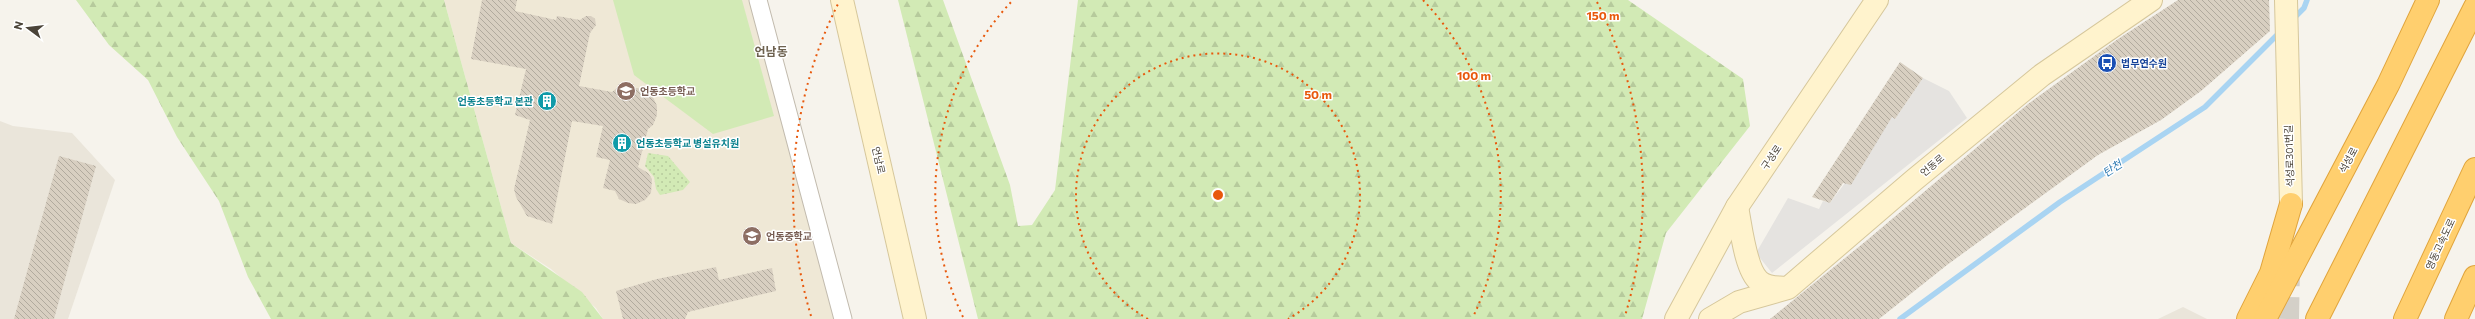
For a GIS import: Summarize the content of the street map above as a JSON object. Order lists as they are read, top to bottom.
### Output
{
  "streets": {
    "highway": ["석성로", "영동고속도로"],
    "main road": [
      "석성로301번길",
      "구성로",
      "언남로",
      "언동로"
    ]
  },
  "districts": ["언남동"],
  "water": ["탄천"],
  "places": {
    "bus stop": ["법무연수원"],
    "school or university": ["언동초등학교", "언동중학교"],
    "building": ["언동초등학교 본관", "언동초등학교 병설유치원"]
  },
  "north": "left",
  "rings": ["150 m", "100 m", "50 m"]
}
